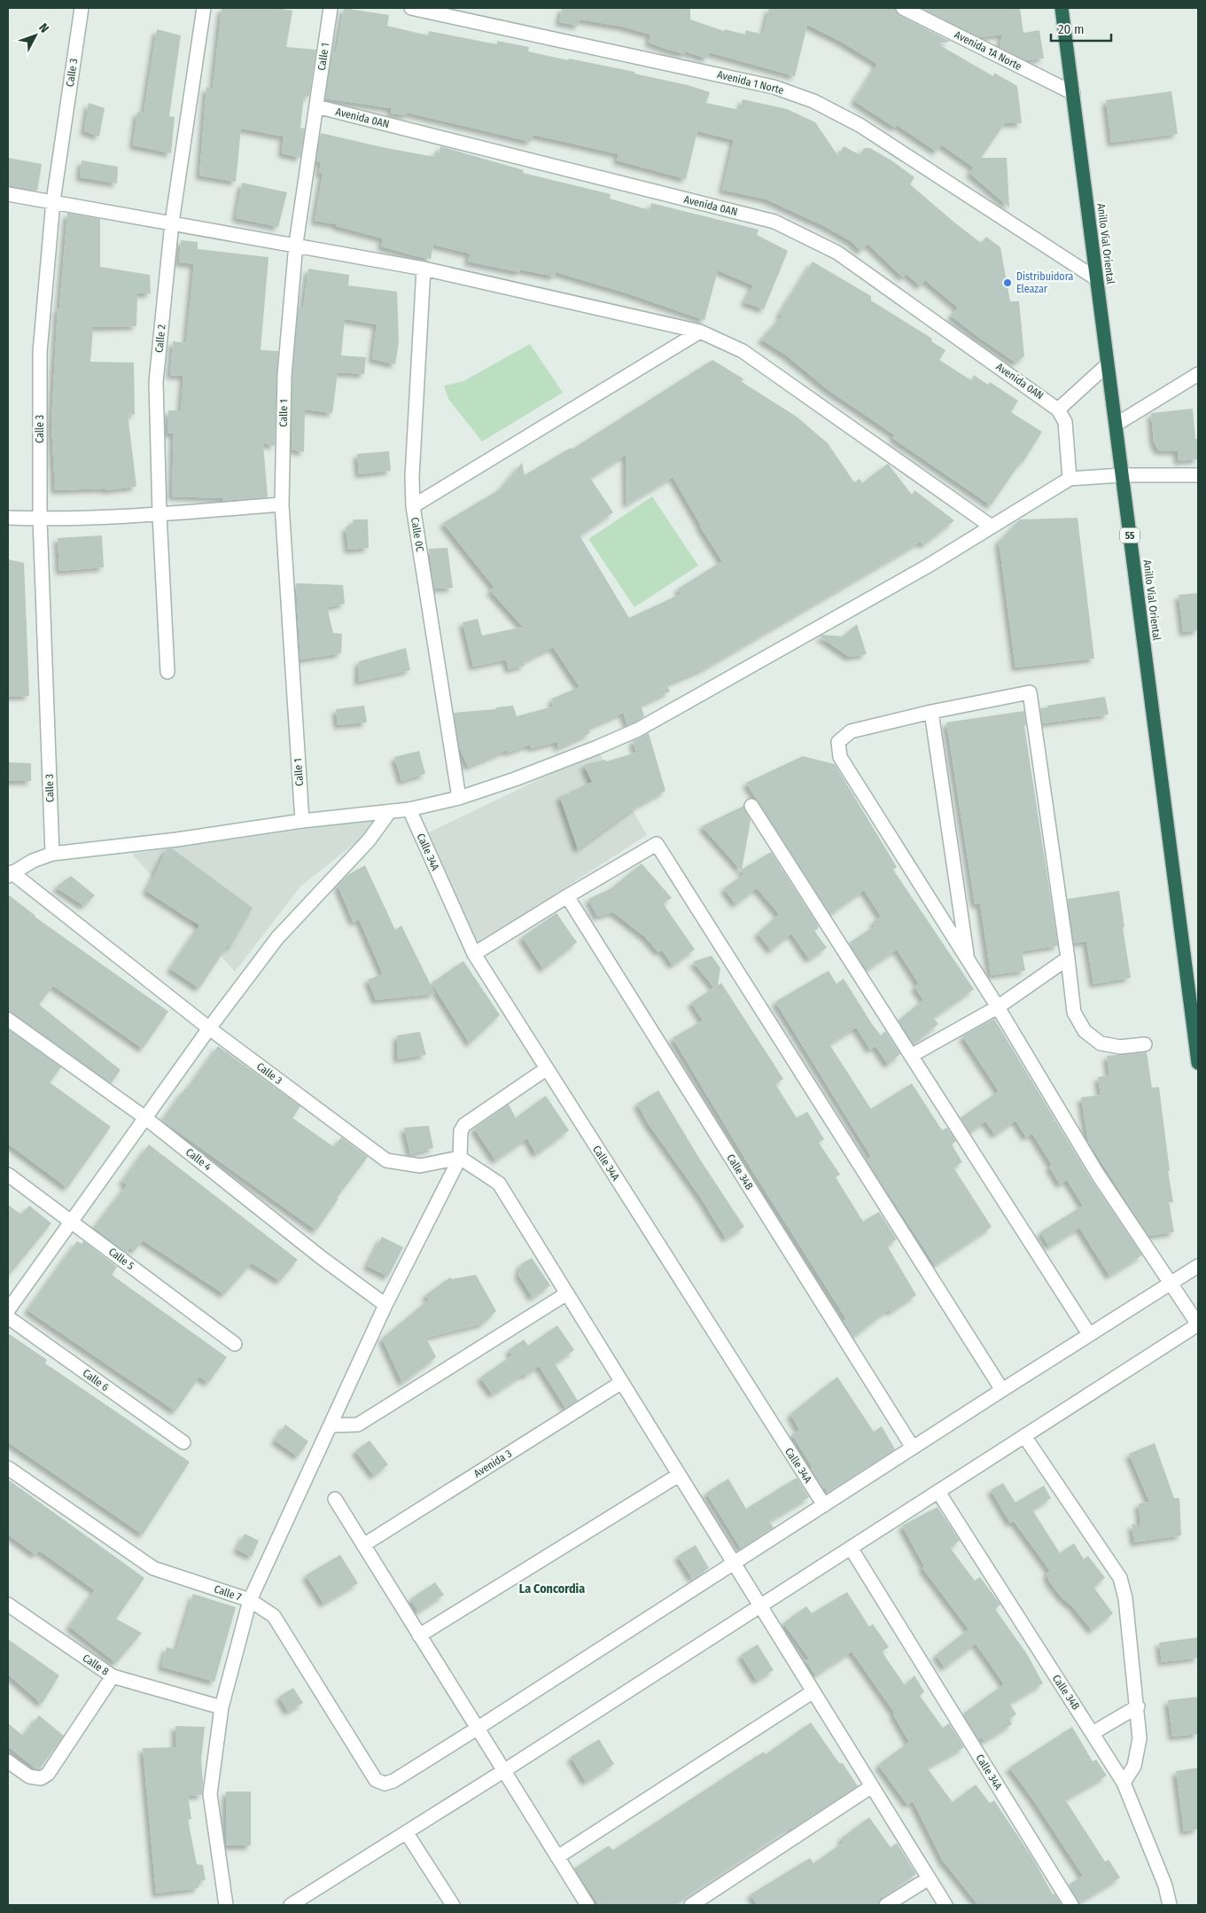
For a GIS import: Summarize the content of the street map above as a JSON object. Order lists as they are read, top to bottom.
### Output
{
  "streets": {
    "highway": ["Anillo Vial Oriental", "55"],
    "street": [
      "Avenida 1A Norte",
      "Calle 1",
      "Calle 3",
      "Avenida 1 Norte",
      "Avenida 0AN",
      "Calle 2",
      "Calle 0C",
      "Calle 34A",
      "Calle 4",
      "Calle 34B",
      "Calle 5",
      "Calle 6",
      "Avenida 3",
      "Calle 7",
      "Calle 8"
    ]
  },
  "crossings": [
    ["Avenida 1A Norte", "Anillo Vial Oriental"],
    ["Calle 1", "Avenida 0AN"],
    ["Avenida 1 Norte", "Anillo Vial Oriental"]
  ],
  "districts": ["La Concordia"],
  "places": ["Distribuidora Eleazar"],
  "scale_bar": "20 m",
  "north": "top right"
}
